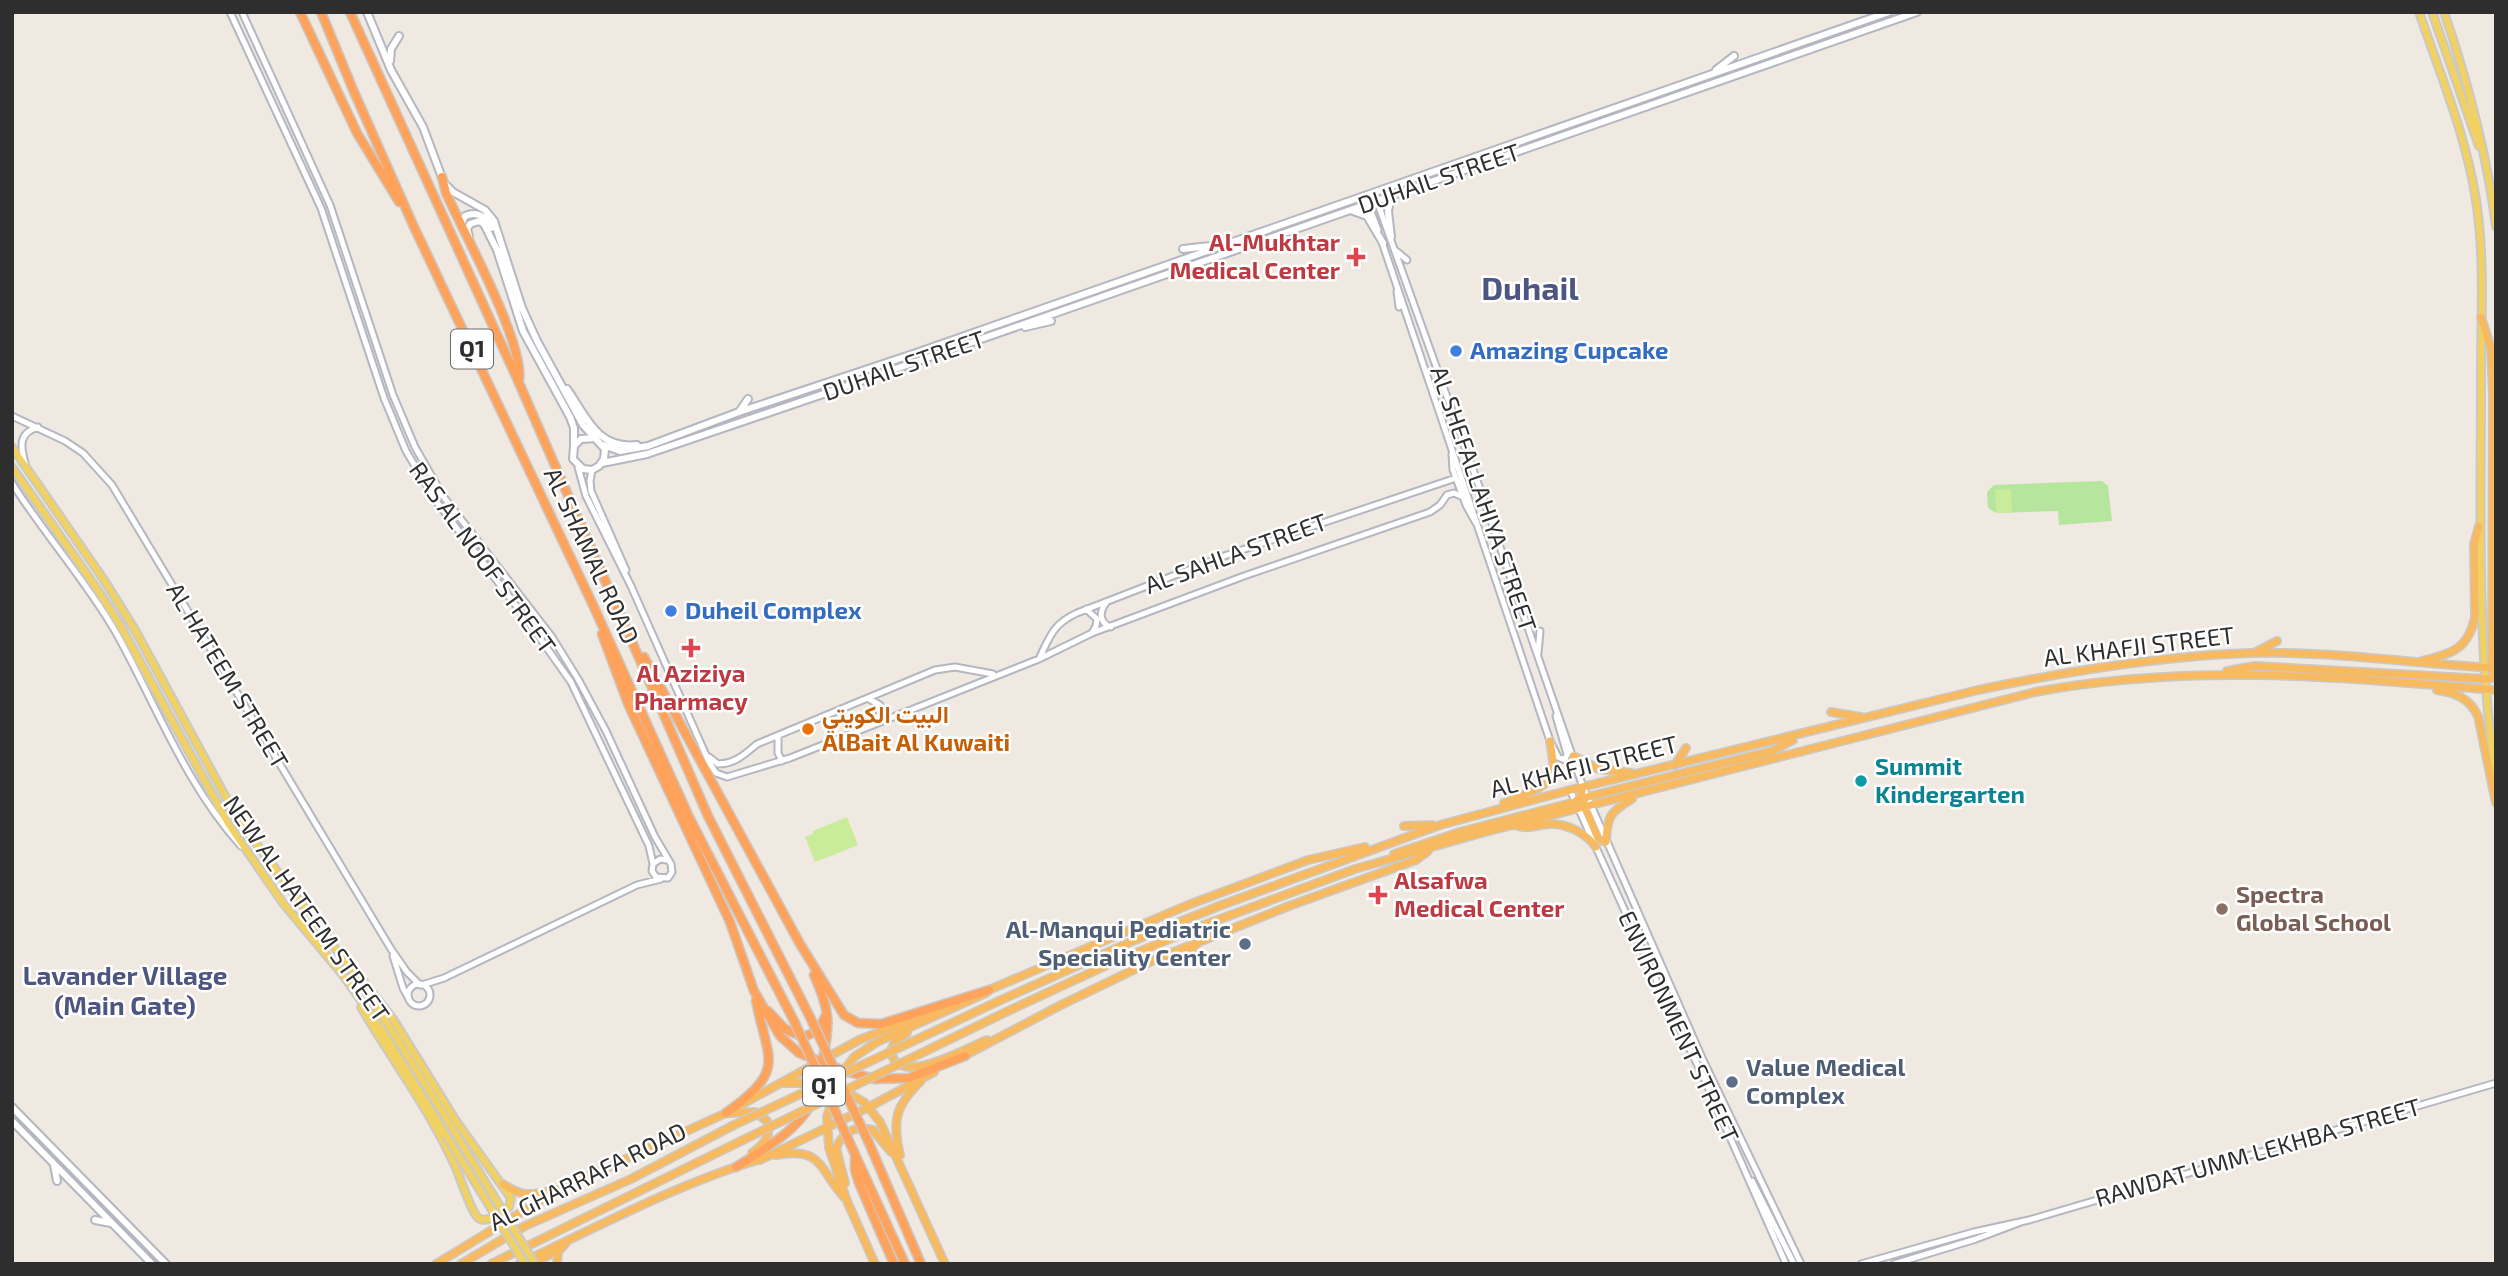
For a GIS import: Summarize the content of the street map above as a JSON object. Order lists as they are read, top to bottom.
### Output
{
  "streets": {
    "highway": [
      "Q1",
      "AL SHAMAL ROAD",
      "AL KHAFJI STREET",
      "AL GHARRAFA ROAD"
    ],
    "main road": ["DUHAIL STREET", "NEW AL HATEEM STREET"],
    "street": [
      "AL SHEFALLAHIYA STREET",
      "AL SAHLA STREET",
      "RAS AL NOOF STREET",
      "AL HATEEM STREET",
      "ENVIRONMENT STREET",
      "RAWDAT UMM LEKHBA STREET"
    ]
  },
  "crossings": [
    ["DUHAIL STREET", "AL SHEFALLAHIYA STREET"],
    ["DUHAIL STREET", "AL SHAMAL ROAD"],
    ["AL SHEFALLAHIYA STREET", "AL SAHLA STREET"],
    ["AL SHEFALLAHIYA STREET", "AL KHAFJI STREET"],
    ["AL SAHLA STREET", "AL SHAMAL ROAD"],
    ["AL KHAFJI STREET", "ENVIRONMENT STREET"],
    ["AL KHAFJI STREET", "AL GHARRAFA ROAD"]
  ],
  "districts": ["Duhail", "Lavander Village (Main Gate)"],
  "places": {
    "health": ["Al-Mukhtar Medical Center", "Al Aziziya Pharmacy", "Alsafwa Medical Center"],
    "other": [
      "Amazing Cupcake",
      "Duheil Complex",
      "البيت الكويتي AlBait Al Kuwaiti",
      "Summit Kindergarten",
      "Spectra Global School",
      "Al-Manqui Pediatric Speciality Center",
      "Value Medical Complex"
    ]
  }
}
